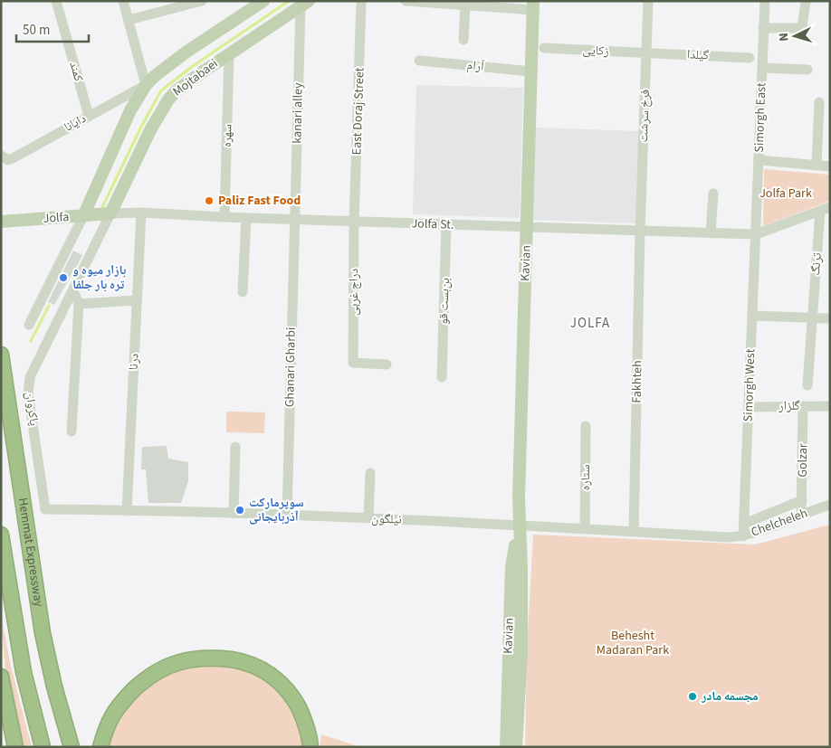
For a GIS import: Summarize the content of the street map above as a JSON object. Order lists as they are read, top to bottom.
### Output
{
  "streets": {
    "highway": ["Hemmat Expressway"],
    "main road": ["Mojtabaei", "Jolfa", "Kavian"],
    "street": [
      "زکایی",
      "گیلدا",
      "آرام",
      "کمند",
      "East Doraj Street",
      "kanari alley",
      "فرخ سرشت",
      "Simorgh East",
      "دایانا",
      "سهره",
      "Jolfa St.",
      "ترنگ",
      "دراج غربی",
      "بن‌بست قو",
      "درنا",
      "Ghanari Gharbi",
      "Fakhteh",
      "Simorgh West",
      "گلزار",
      "پاکروان",
      "Golzar",
      "ستاره",
      "نیلگون",
      "Chelcheleh"
    ]
  },
  "crossings": [
    ["زکایی", "گیلدا"],
    ["زکایی", "فرخ سرشت"],
    ["گیلدا", "فرخ سرشت"],
    ["آرام", "Kavian"],
    ["کمند", "دایانا"],
    ["Mojtabaei", "kanari alley"],
    ["Mojtabaei", "دایانا"],
    ["Mojtabaei", "سهره"],
    ["Mojtabaei", "Jolfa"],
    ["Mojtabaei", "Jolfa St."],
    ["Mojtabaei", "پاکروان"],
    ["East Doraj Street", "Jolfa St."],
    ["East Doraj Street", "دراج غربی"],
    ["kanari alley", "Jolfa St."],
    ["kanari alley", "Ghanari Gharbi"],
    ["فرخ سرشت", "Jolfa St."],
    ["فرخ سرشت", "Fakhteh"],
    ["Simorgh East", "Jolfa St."],
    ["Simorgh East", "Simorgh West"],
    ["سهره", "Jolfa St."],
    ["Jolfa", "Jolfa St."],
    ["Jolfa", "پاکروان"],
    ["Jolfa St.", "Kavian"],
    ["Jolfa St.", "دراج غربی"],
    ["Jolfa St.", "بن‌بست قو"],
    ["Jolfa St.", "درنا"],
    ["Jolfa St.", "Ghanari Gharbi"],
    ["Jolfa St.", "Fakhteh"],
    ["Jolfa St.", "Simorgh West"],
    ["Jolfa St.", "پاکروان"],
    ["Kavian", "نیلگون"],
    ["درنا", "نیلگون"],
    ["Ghanari Gharbi", "نیلگون"],
    ["Fakhteh", "نیلگون"],
    ["Simorgh West", "گلزار"],
    ["Simorgh West", "Chelcheleh"],
    ["گلزار", "Golzar"],
    ["پاکروان", "نیلگون"],
    ["Golzar", "Chelcheleh"],
    ["ستاره", "نیلگون"],
    ["نیلگون", "Chelcheleh"]
  ],
  "districts": ["JOLFA"],
  "parks": ["Jolfa Park", "Behesht Madaran Park"],
  "places": [
    "Paliz Fast Food",
    "بازار میوه و تره بار جلفا",
    "سوپرمارکت آذربایجانی",
    "مجسمه مادر"
  ],
  "scale_bar": "50 m",
  "north": "left"
}
